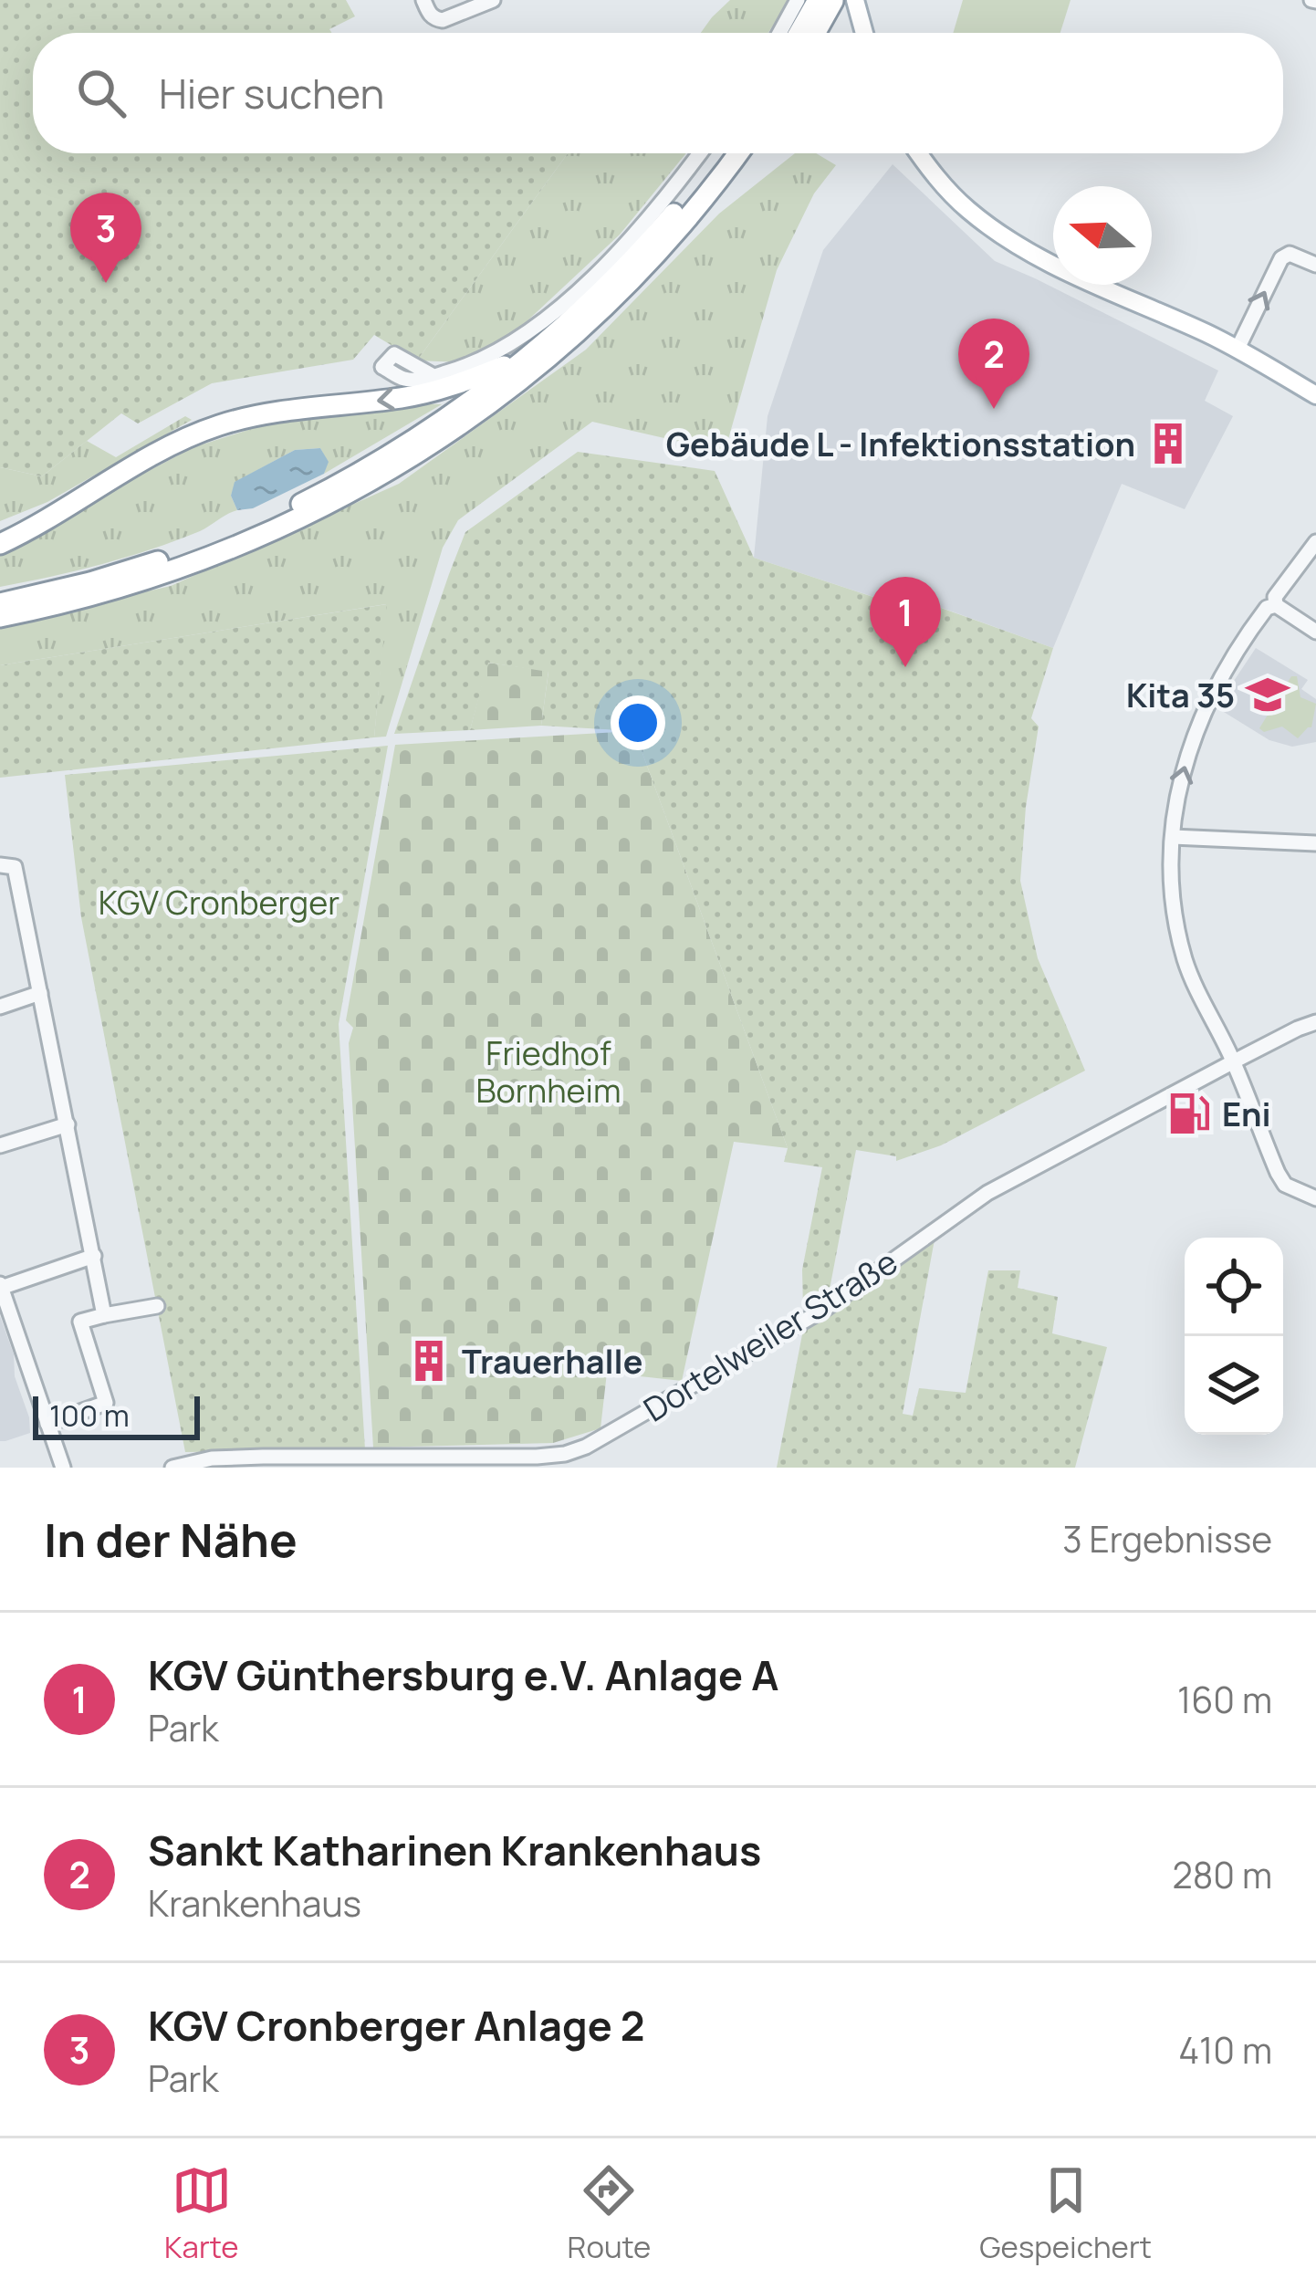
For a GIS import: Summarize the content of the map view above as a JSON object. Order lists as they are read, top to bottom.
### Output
{
  "streets": {
    "street": ["Dortelweiler Straße"]
  },
  "parks": ["KGV Cronberger", "Friedhof Bornheim"],
  "places": {
    "building": ["Gebäude L - Infektionsstation", "Trauerhalle"],
    "school or university": ["Kita 35"],
    "fuel station": ["Eni"]
  },
  "scale_bar": "100 m",
  "north": "left",
  "page": {
    "search": "Hier suchen",
    "pins": ["3", "2", "1"],
    "scale": "100 m",
    "heading": ["In der Nähe", "3 Ergebnisse"],
    "list": [
      {
        "mark": "1",
        "name": "KGV Günthersburg e.V. Anlage A",
        "note": "Park",
        "value": "160 m"
      },
      {
        "mark": "2",
        "name": "Sankt Katharinen Krankenhaus",
        "note": "Krankenhaus",
        "value": "280 m"
      },
      {
        "mark": "3",
        "name": "KGV Cronberger Anlage 2",
        "note": "Park",
        "value": "410 m"
      }
    ],
    "nav": ["Karte", "Route", "Gespeichert"]
  }
}
